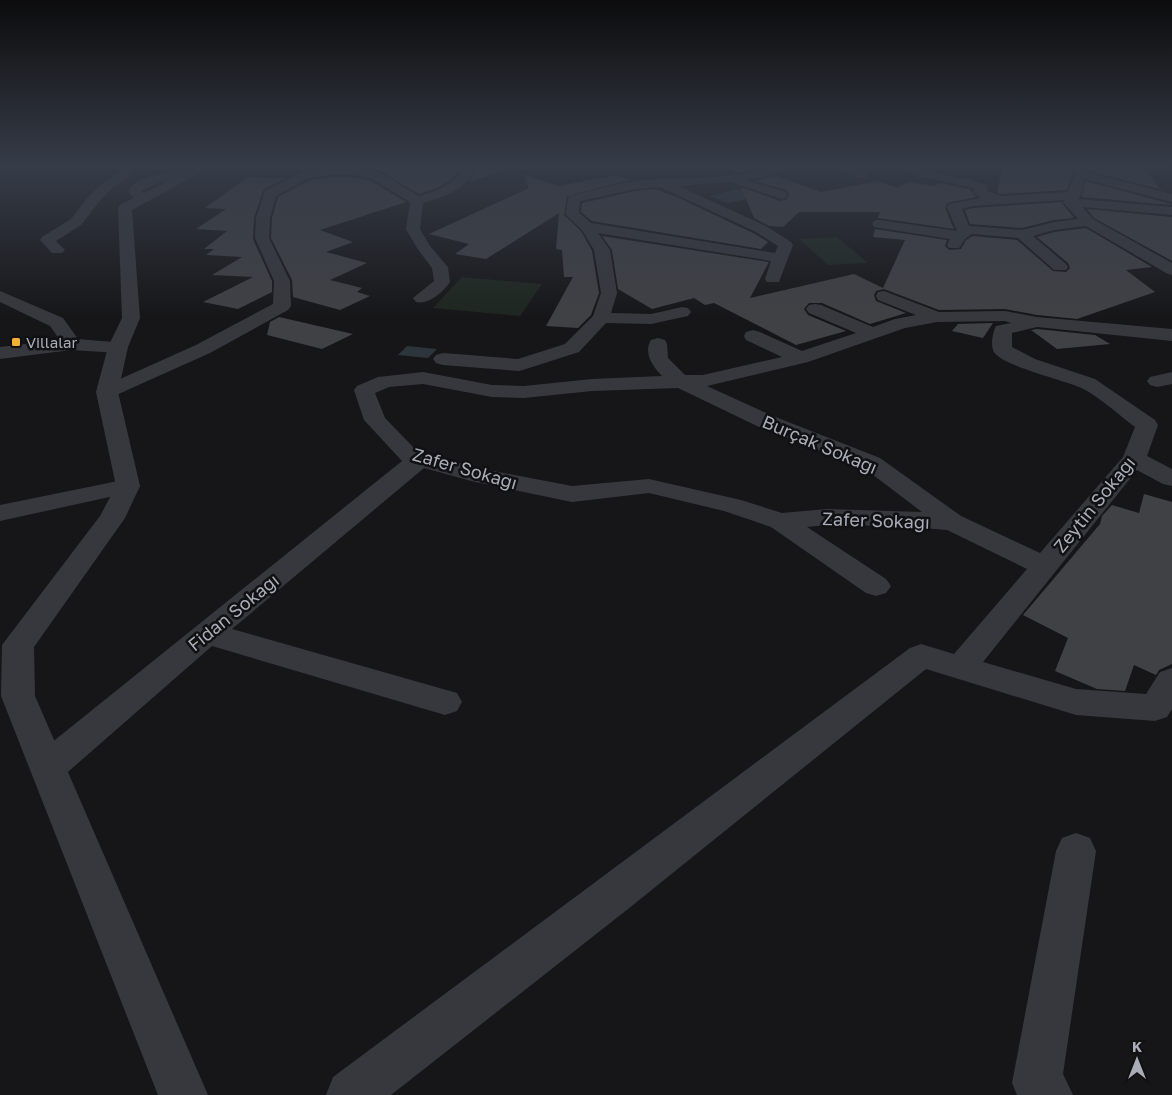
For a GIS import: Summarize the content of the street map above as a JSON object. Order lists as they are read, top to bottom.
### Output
{
  "streets": {
    "street": [
      "Burçak Sokağı",
      "Zafer Sokağı",
      "Zeytin Sokağı",
      "Fidan Sokağı"
    ]
  },
  "crossings": [
    ["Burçak Sokağı", "Zafer Sokağı"],
    ["Zafer Sokağı", "Zeytin Sokağı"],
    ["Zafer Sokağı", "Fidan Sokağı"]
  ],
  "places": {
    "transit": ["Villalar"]
  },
  "north": "top"
}
